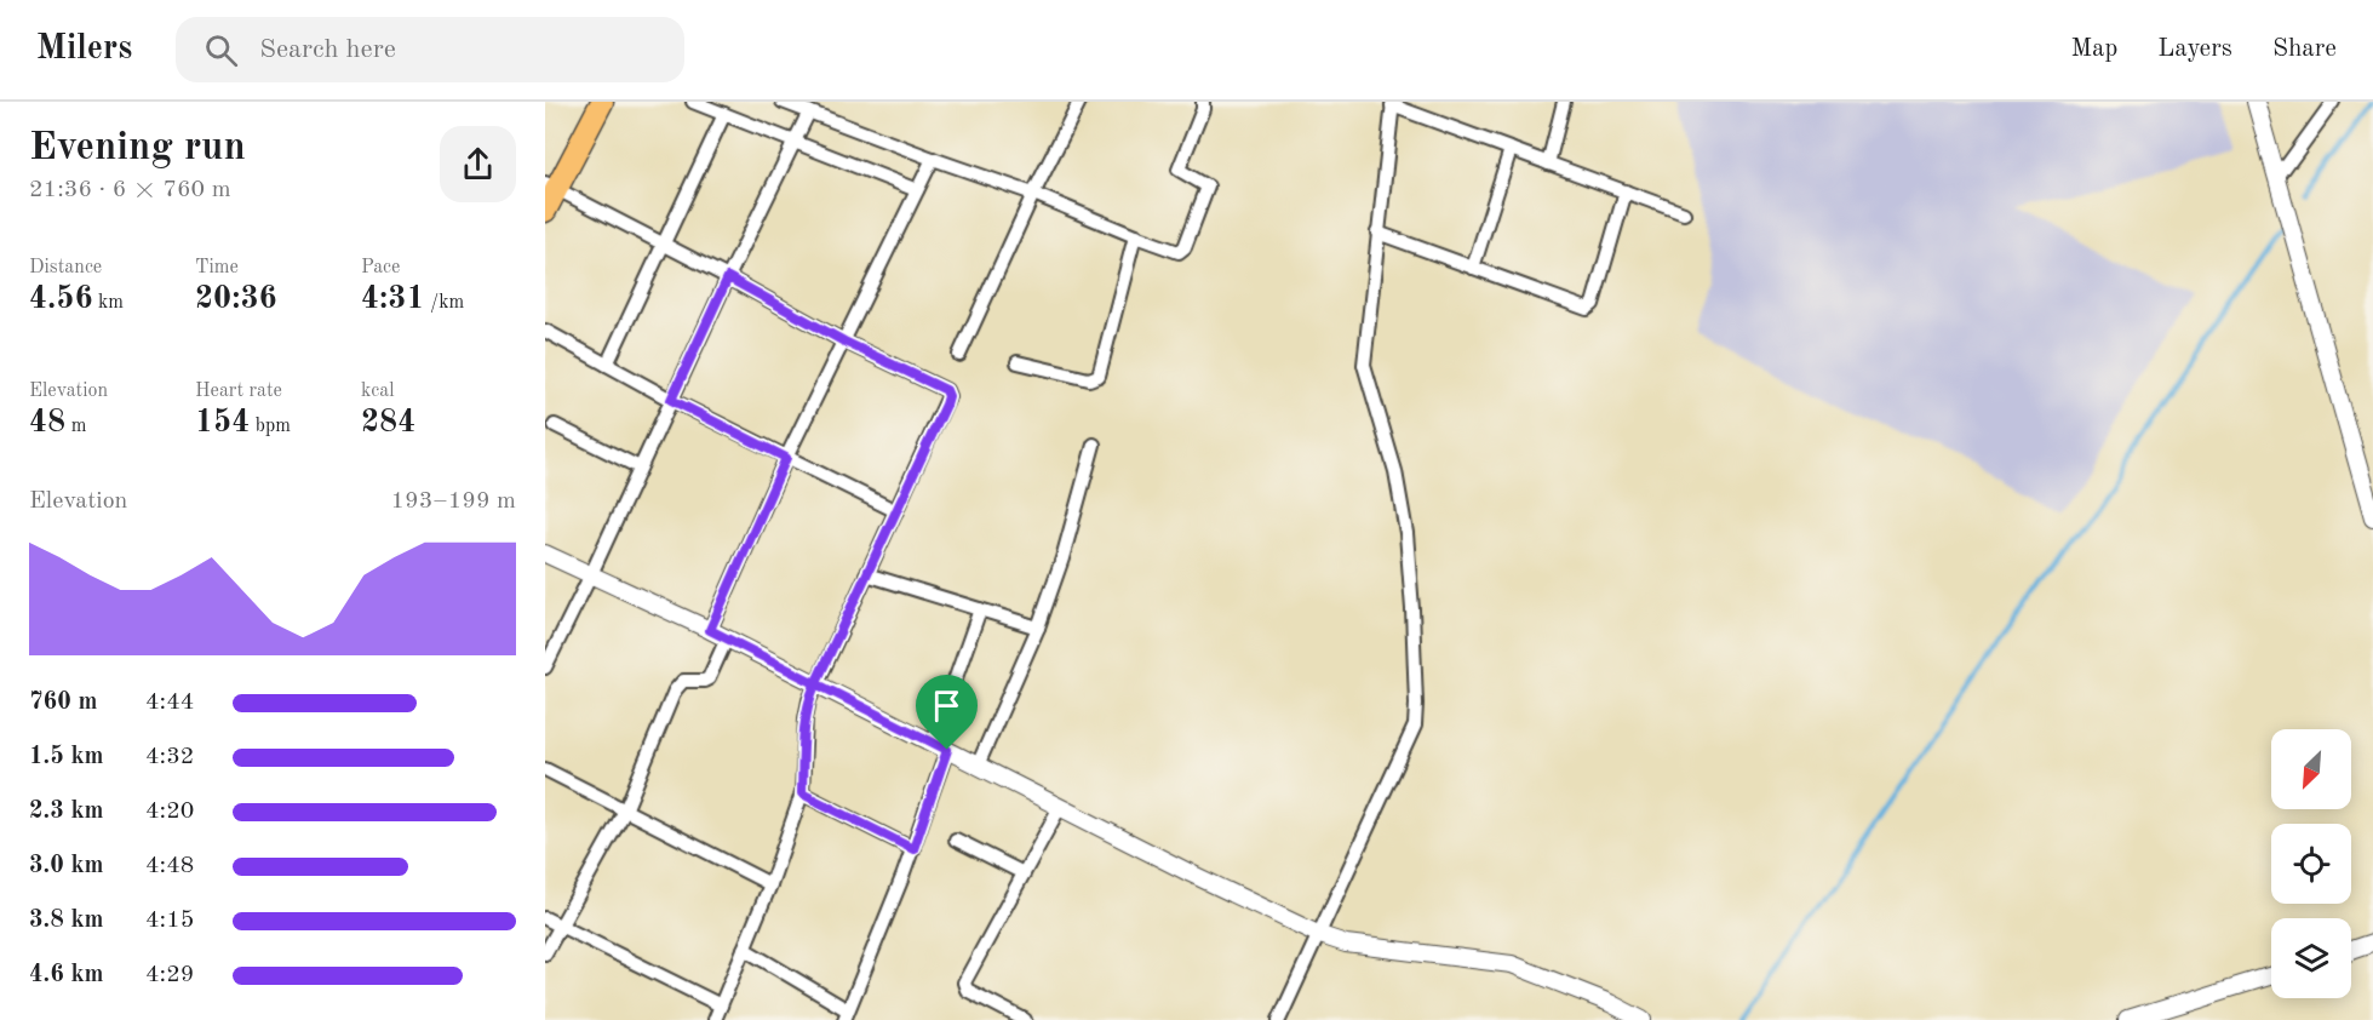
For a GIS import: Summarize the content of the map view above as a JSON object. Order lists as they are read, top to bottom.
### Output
{
  "north": "bottom left",
  "page": {
    "header": "Milers",
    "search": "Search here",
    "nav": ["Map", "Layers", "Share"],
    "heading": ["Evening run", "21:36 · 6 × 760 m"],
    "stats": [
      ["Distance", "4.56 km"],
      ["Time", "20:36"],
      ["Pace", "4:31 /km"],
      ["Elevation", "48 m"],
      ["Heart rate", "154 bpm"],
      ["kcal", "284"]
    ],
    "chart": ["Elevation", "193–199 m"],
    "list": [
      {
        "name": "760 m",
        "note": "4:44"
      },
      {
        "name": "1.5 km",
        "note": "4:32"
      },
      {
        "name": "2.3 km",
        "note": "4:20"
      },
      {
        "name": "3.0 km",
        "note": "4:48"
      },
      {
        "name": "3.8 km",
        "note": "4:15"
      },
      {
        "name": "4.6 km",
        "note": "4:29"
      }
    ]
  }
}
